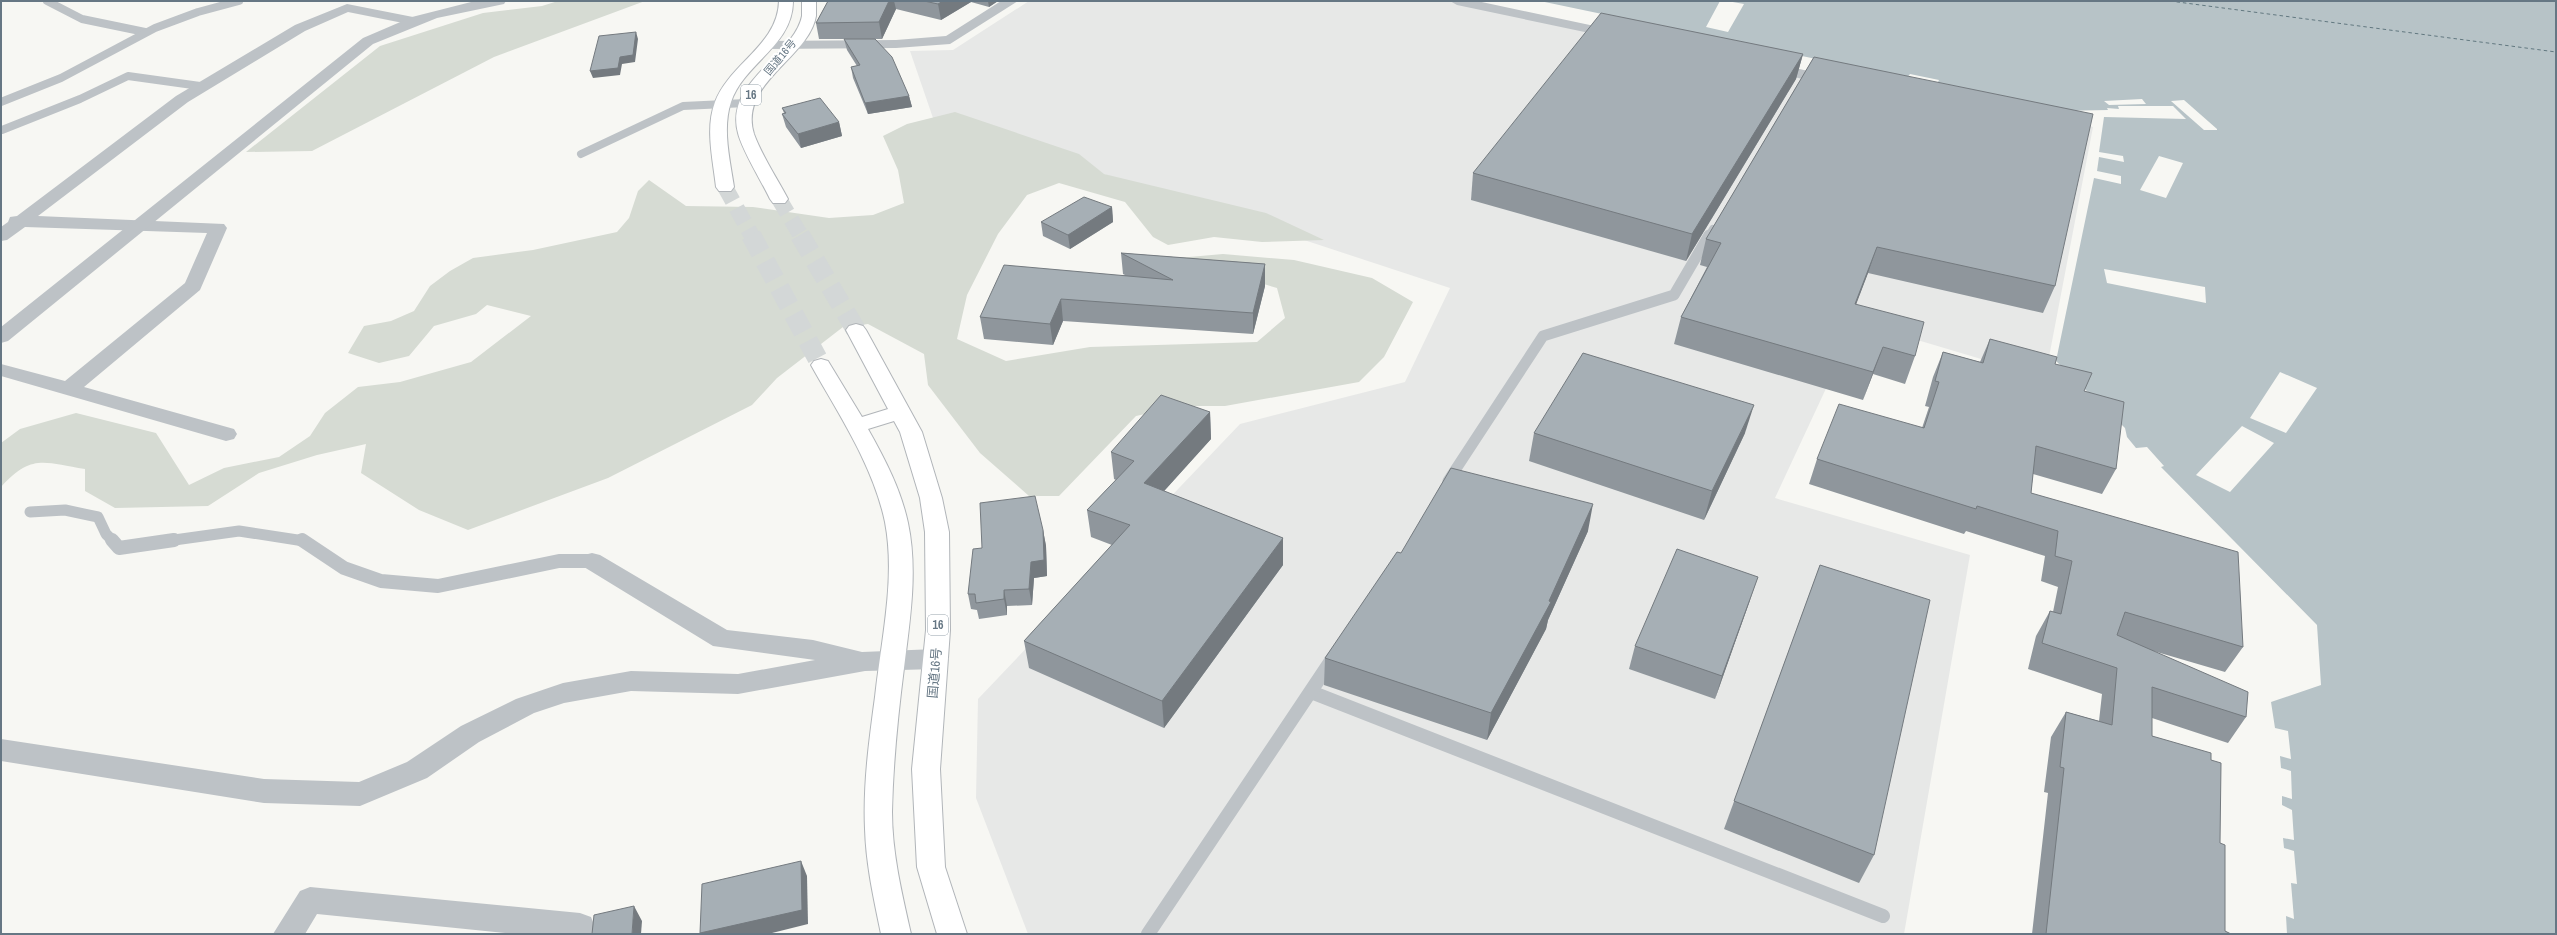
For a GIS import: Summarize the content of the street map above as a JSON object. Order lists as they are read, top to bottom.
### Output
{
  "streets": {
    "highway": ["国道16号", "16"]
  }
}
